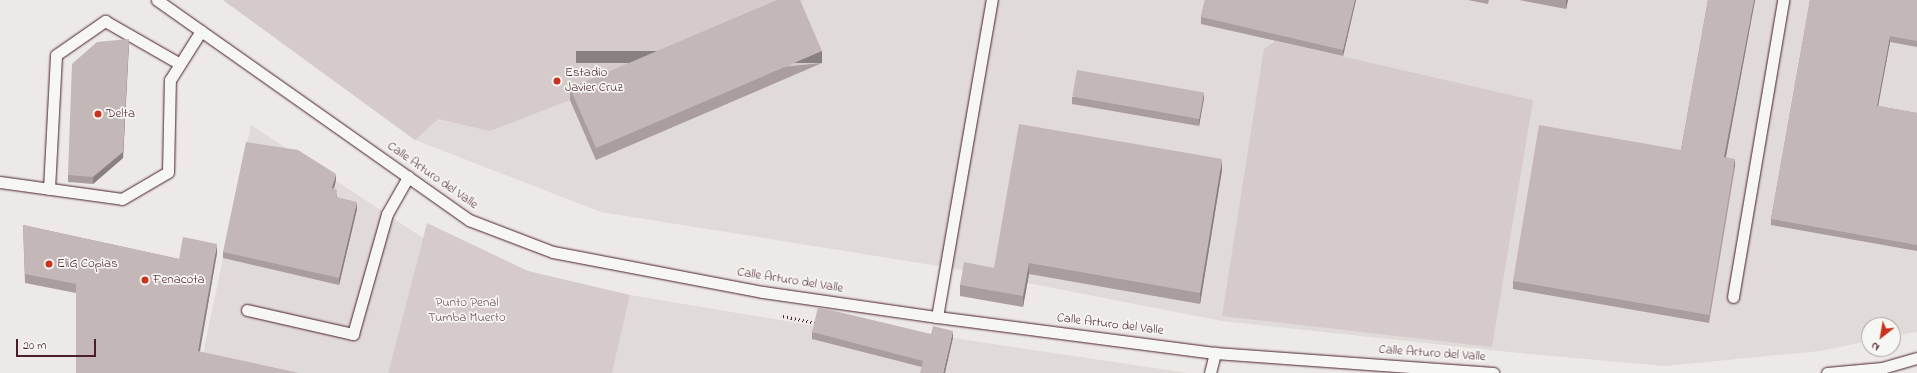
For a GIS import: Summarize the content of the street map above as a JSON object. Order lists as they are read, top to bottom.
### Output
{
  "streets": {
    "lane": ["Calle Arturo del Valle"]
  },
  "parks": ["Punto Penal Tumba Muerto"],
  "places": [
    "Estadio Javier Cruz",
    "Delta",
    "EliG Copias",
    "Fenacota"
  ],
  "scale_bar": "20 m",
  "north": "bottom left"
}
